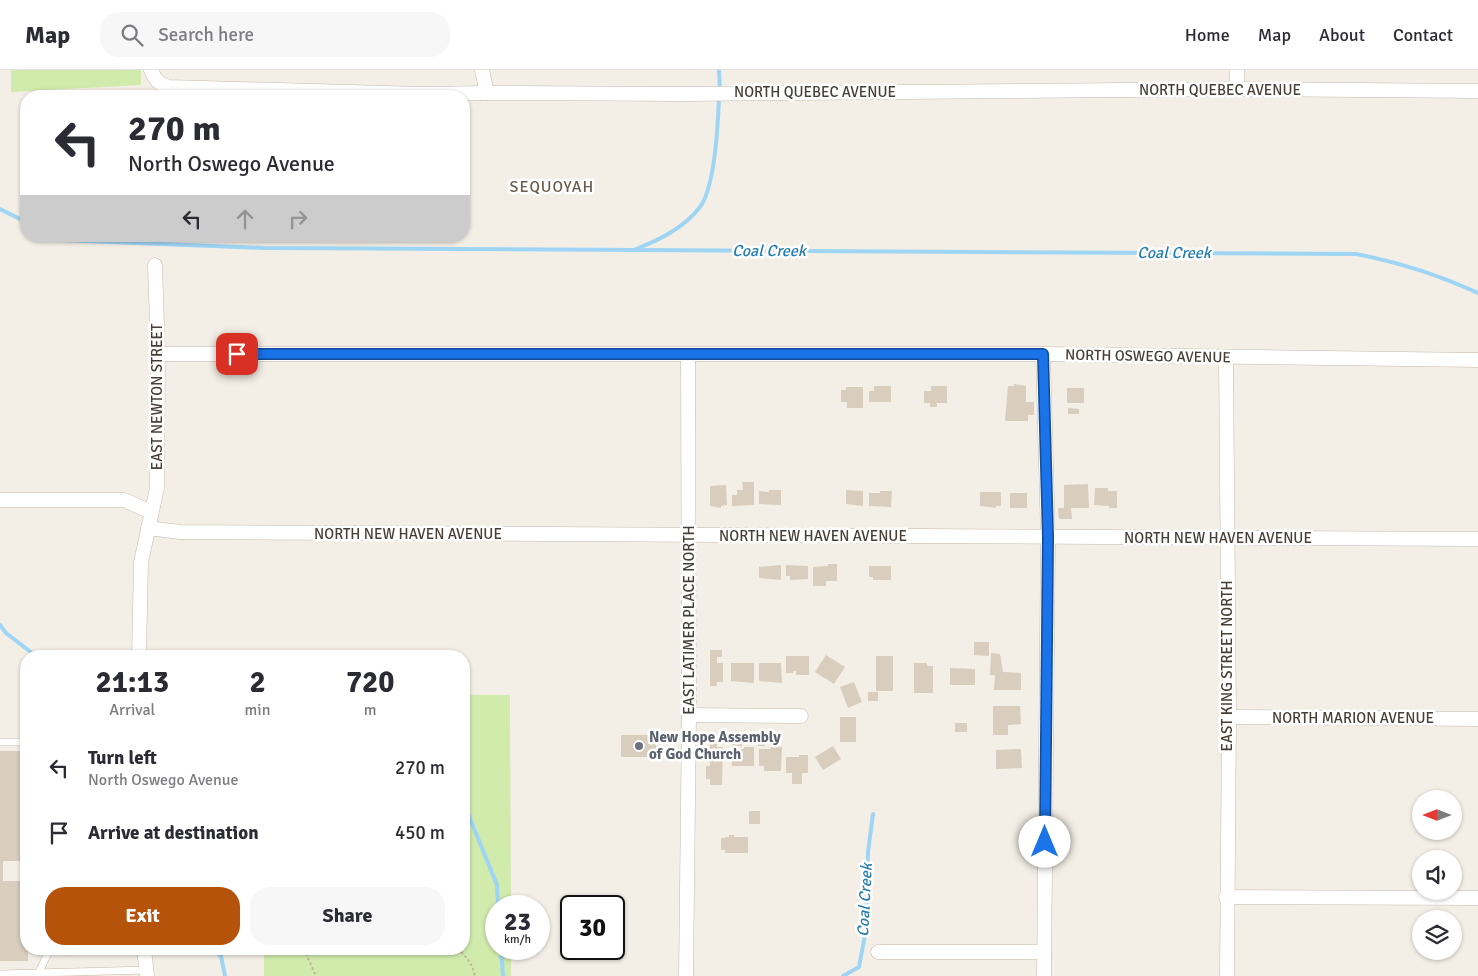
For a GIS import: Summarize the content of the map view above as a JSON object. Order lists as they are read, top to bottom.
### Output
{
  "streets": {
    "street": [
      "NORTH QUEBEC AVENUE",
      "NORTH OSWEGO AVENUE",
      "EAST NEWTON STREET",
      "NORTH NEW HAVEN AVENUE",
      "EAST LATIMER PLACE NORTH",
      "EAST KING STREET NORTH",
      "NORTH MARION AVENUE"
    ]
  },
  "crossings": [
    ["NORTH OSWEGO AVENUE", "EAST NEWTON STREET"],
    ["NORTH OSWEGO AVENUE", "EAST LATIMER PLACE NORTH"],
    ["NORTH OSWEGO AVENUE", "EAST KING STREET NORTH"],
    ["EAST NEWTON STREET", "NORTH NEW HAVEN AVENUE"],
    ["NORTH NEW HAVEN AVENUE", "EAST LATIMER PLACE NORTH"],
    ["NORTH NEW HAVEN AVENUE", "EAST KING STREET NORTH"],
    ["EAST KING STREET NORTH", "NORTH MARION AVENUE"]
  ],
  "districts": ["SEQUOYAH"],
  "water": ["Coal Creek"],
  "places": ["New Hope Assembly of God Church"],
  "north": "left",
  "page": {
    "header": "Map",
    "search": "Search here",
    "nav": [
      "Home",
      "Map",
      "About",
      "Contact"
    ],
    "turn": ["270 m", "North Oswego Avenue"],
    "eta": [
      "21:13",
      "Arrival",
      "2",
      "min",
      "720",
      "m"
    ],
    "list": [
      {
        "name": "Turn left",
        "note": "North Oswego Avenue",
        "value": "270 m"
      },
      {
        "name": "Arrive at destination",
        "value": "450 m"
      }
    ],
    "buttons": ["Exit", "Share"],
    "speed": "23 km/h",
    "limit": "30"
  }
}
